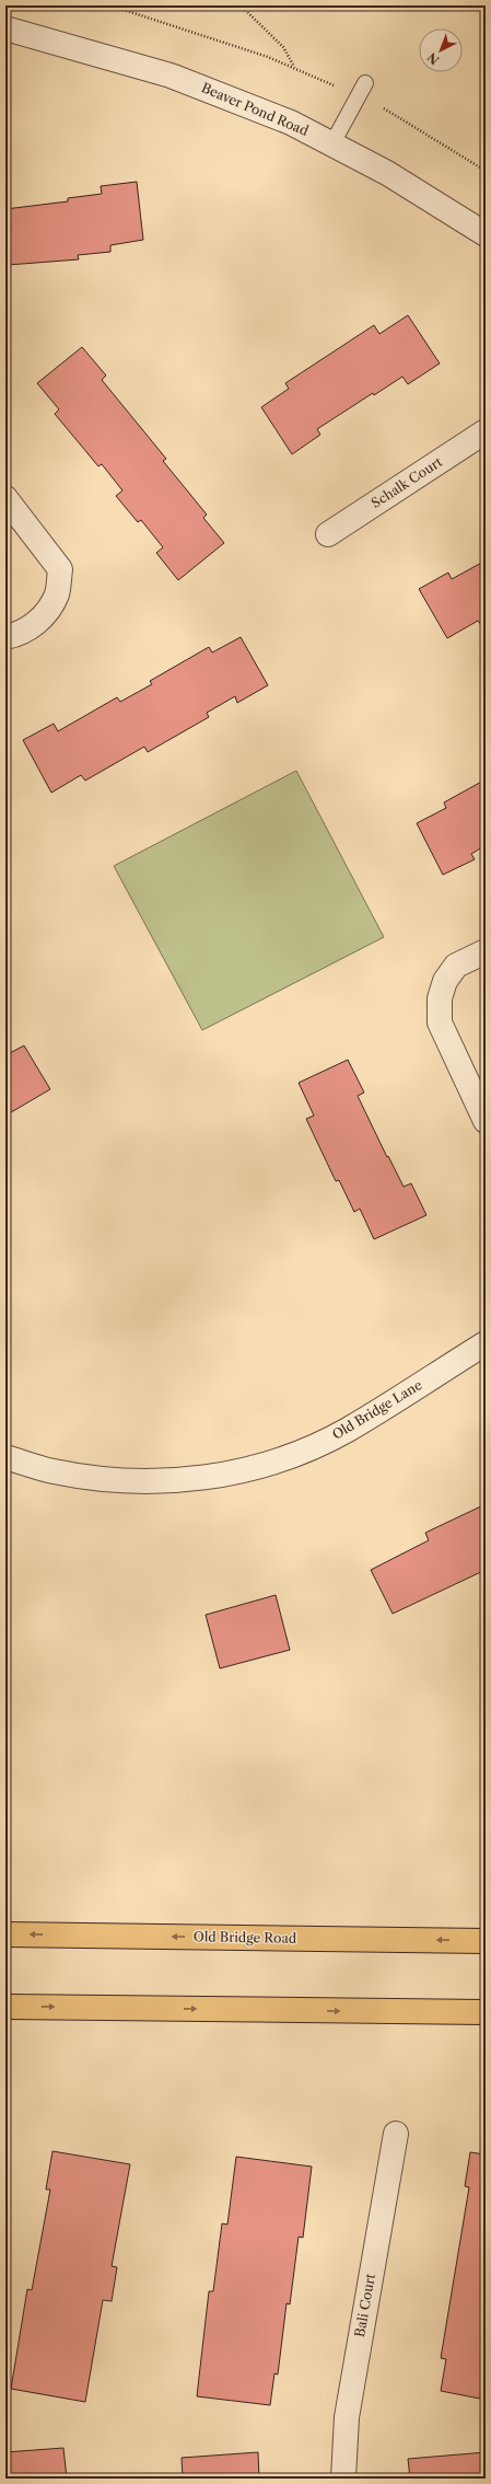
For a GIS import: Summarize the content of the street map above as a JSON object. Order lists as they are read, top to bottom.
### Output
{
  "streets": {
    "main road": ["Old Bridge Road"],
    "street": [
      "Beaver Pond Road",
      "Schalk Court",
      "Old Bridge Lane",
      "Bali Court"
    ]
  },
  "north": "bottom left"
}
